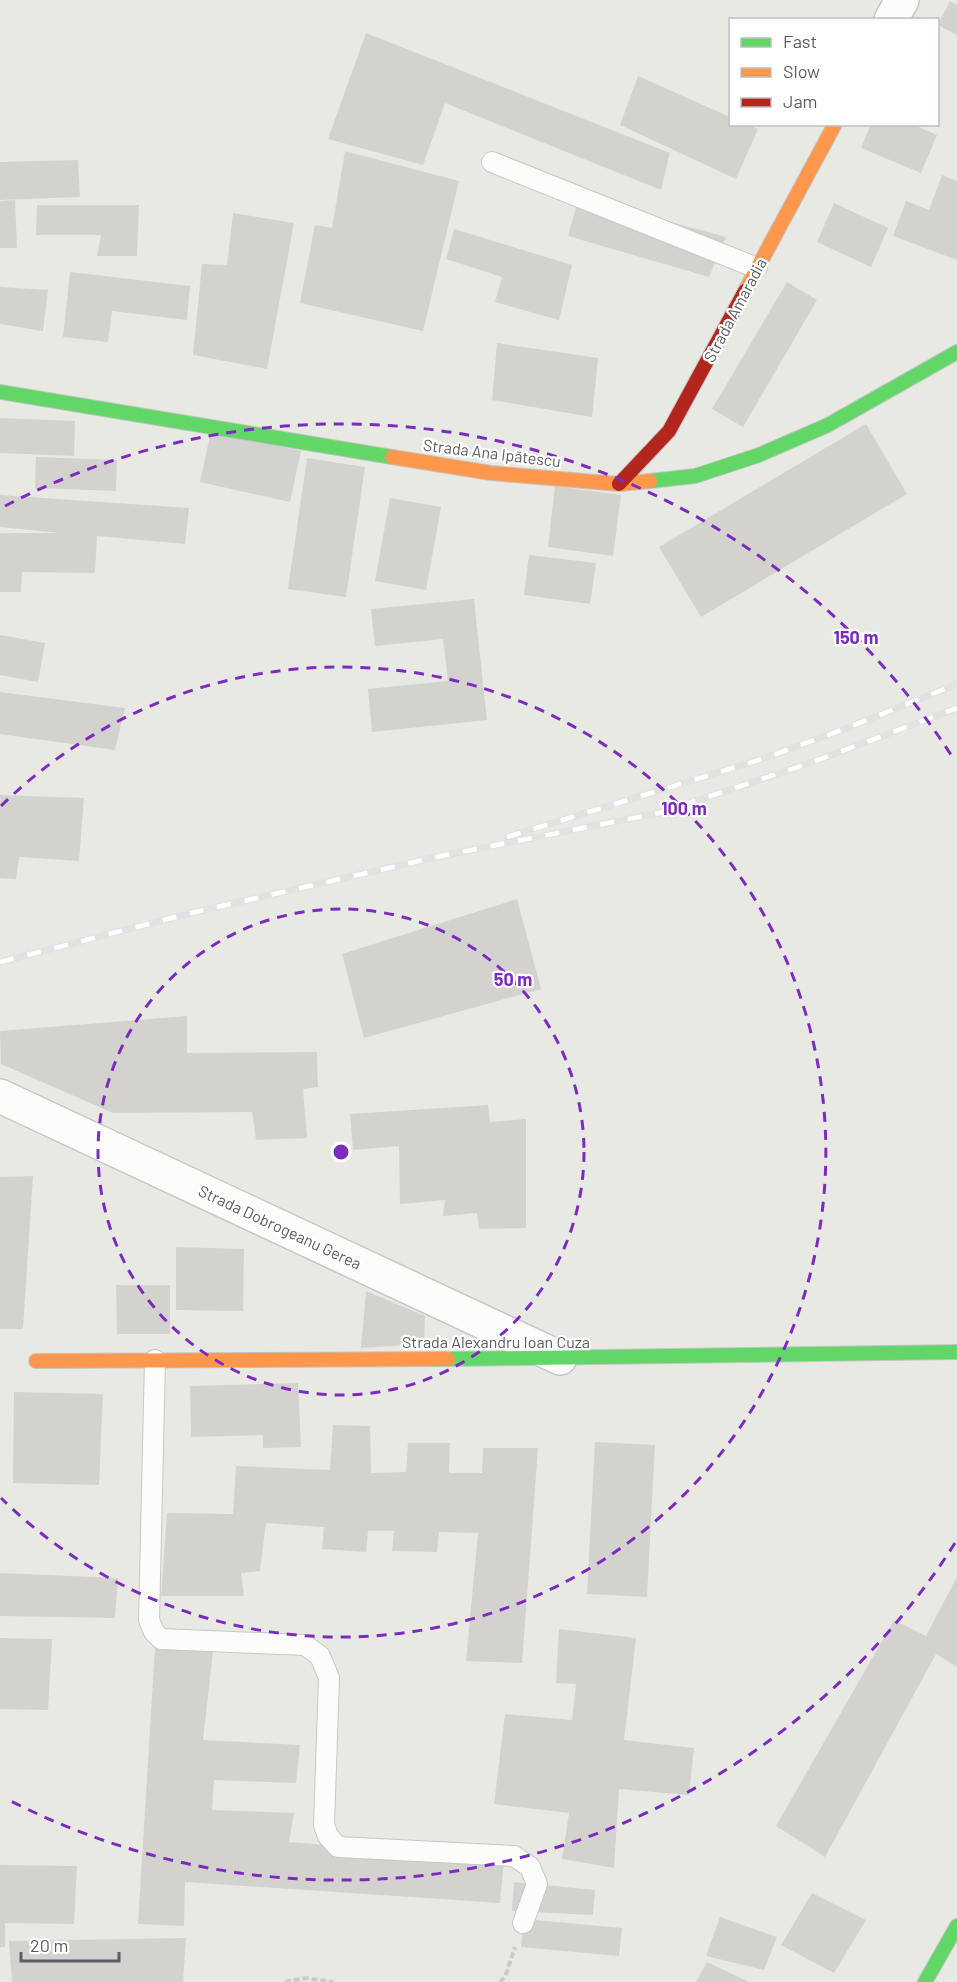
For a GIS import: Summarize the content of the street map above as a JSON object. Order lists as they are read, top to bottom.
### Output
{
  "streets": {
    "street": [
      "Strada Amaradia",
      "Strada Ana Ipătescu",
      "Strada Dobrogeanu Gerea",
      "Strada Alexandru Ioan Cuza"
    ]
  },
  "crossings": [
    ["Strada Amaradia", "Strada Ana Ipătescu"],
    ["Strada Dobrogeanu Gerea", "Strada Alexandru Ioan Cuza"]
  ],
  "legend": ["Fast", "Slow", "Jam"],
  "scale_bar": "20 m",
  "rings": ["150 m", "100 m", "50 m"]
}
